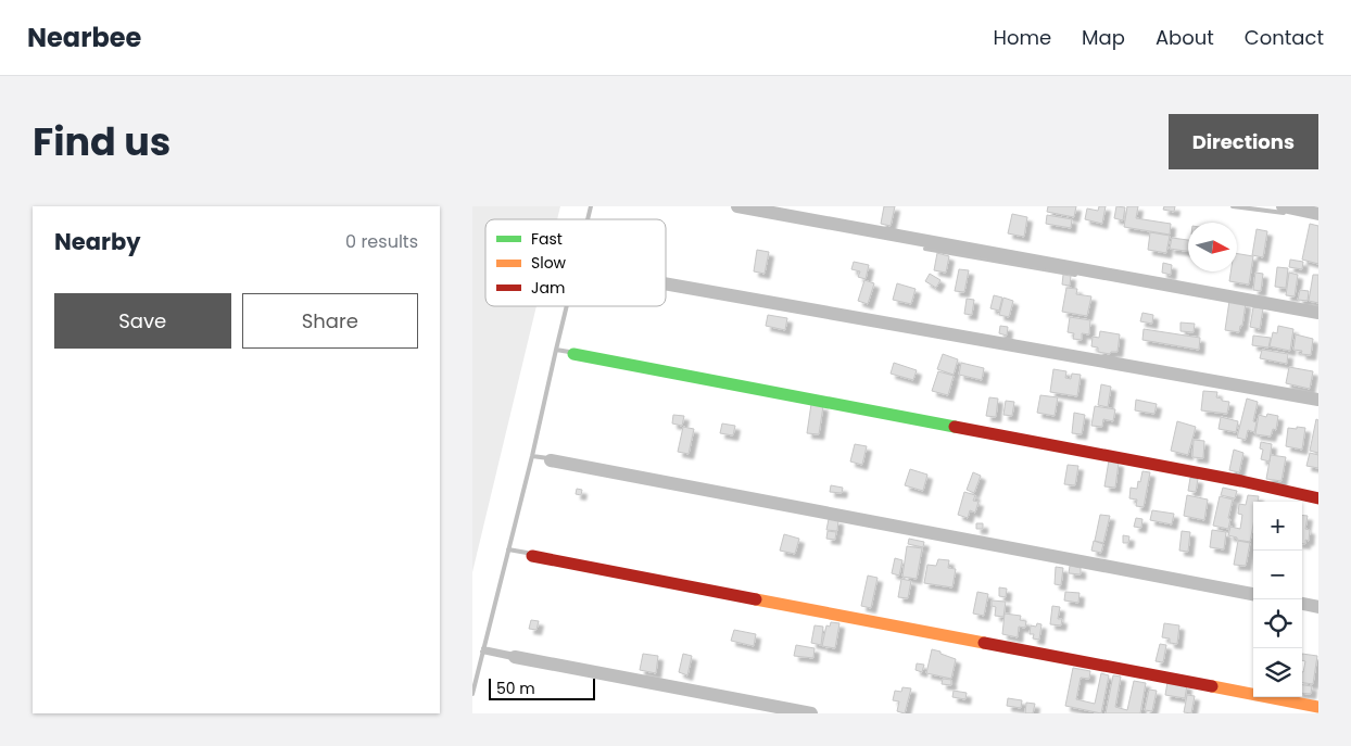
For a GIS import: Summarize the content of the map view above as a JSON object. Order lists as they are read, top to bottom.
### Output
{
  "legend": ["Fast", "Slow", "Jam"],
  "scale_bar": "50 m",
  "north": "right",
  "page": {
    "header": "Nearbee",
    "nav": [
      "Home",
      "Map",
      "About",
      "Contact"
    ],
    "title": "Find us",
    "buttons": [
      "Directions",
      ["Save", "Share"]
    ],
    "heading": ["Nearby", "0 results"],
    "map_buttons": ["+", "−"],
    "scale": "50 m"
  }
}
